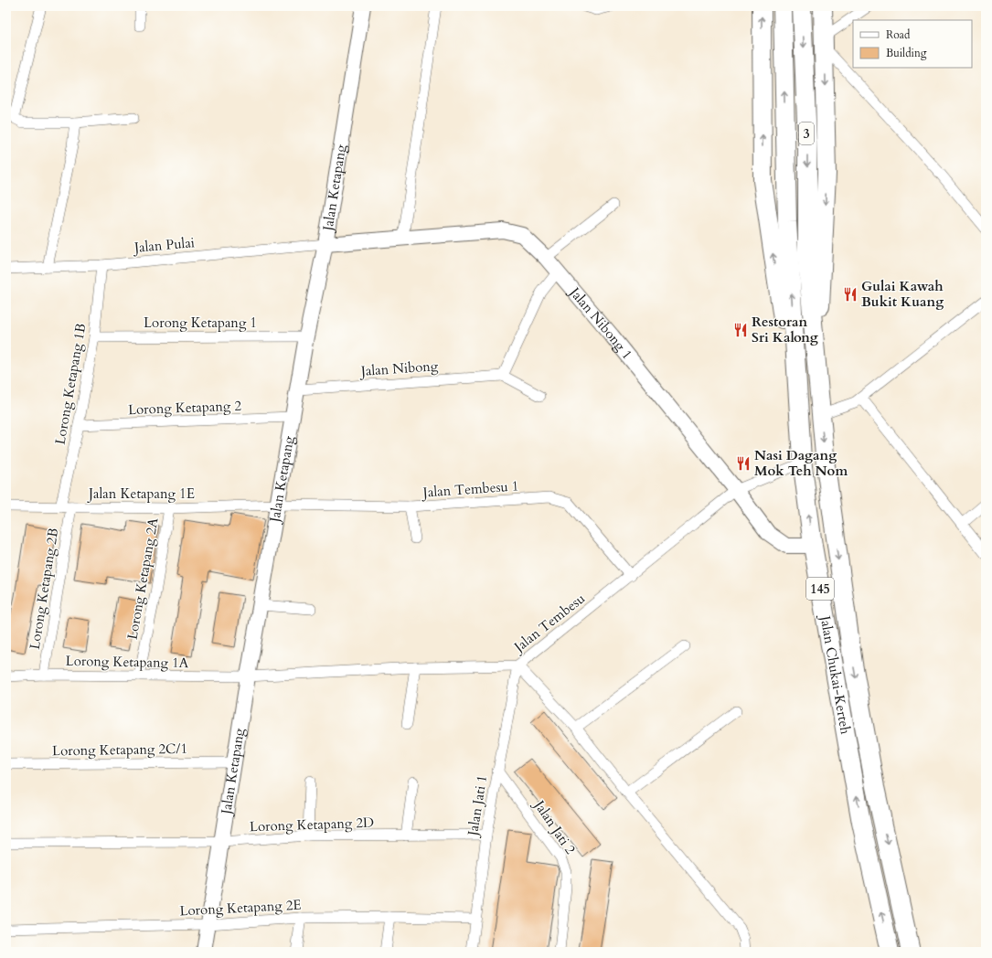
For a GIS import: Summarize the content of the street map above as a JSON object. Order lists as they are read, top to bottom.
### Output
{
  "streets": {
    "highway": ["3", "145", "Jalan Chukai-Kerteh"],
    "street": [
      "Jalan Ketapang",
      "Jalan Pulai",
      "Lorong Ketapang 1",
      "Jalan Nibong 1",
      "Jalan Nibong",
      "Lorong Ketapang 1B",
      "Lorong Ketapang 2",
      "Jalan Tembesu 1",
      "Jalan Ketapang 1E",
      "Lorong Ketapang 2A",
      "Lorong Ketapang 2B",
      "Jalan Tembesu",
      "Lorong Ketapang 1A",
      "Lorong Ketapang 2C/1",
      "Jalan Jati 1",
      "Lorong Ketapang 2D",
      "Jalan Jati 2",
      "Lorong Ketapang 2E"
    ]
  },
  "crossings": [
    ["3", "Jalan Chukai-Kerteh"],
    ["Jalan Ketapang", "Jalan Pulai"],
    ["Jalan Ketapang", "Lorong Ketapang 1"],
    ["Jalan Ketapang", "Jalan Nibong 1"],
    ["Jalan Ketapang", "Jalan Nibong"],
    ["Jalan Ketapang", "Lorong Ketapang 2"],
    ["Jalan Ketapang", "Jalan Tembesu 1"],
    ["Jalan Ketapang", "Jalan Ketapang 1E"],
    ["Jalan Ketapang", "Jalan Tembesu"],
    ["Jalan Ketapang", "Lorong Ketapang 1A"],
    ["Jalan Ketapang", "Lorong Ketapang 2C/1"],
    ["Jalan Ketapang", "Lorong Ketapang 2D"],
    ["Jalan Ketapang", "Lorong Ketapang 2E"],
    ["Jalan Pulai", "Jalan Nibong 1"],
    ["Jalan Pulai", "Lorong Ketapang 1B"],
    ["Lorong Ketapang 1", "Lorong Ketapang 1B"],
    ["Jalan Nibong 1", "Jalan Tembesu"],
    ["Jalan Nibong 1", "Jalan Chukai-Kerteh"],
    ["Lorong Ketapang 1B", "Lorong Ketapang 2"],
    ["Lorong Ketapang 1B", "Jalan Ketapang 1E"],
    ["Jalan Tembesu 1", "Jalan Ketapang 1E"],
    ["Jalan Tembesu 1", "Jalan Tembesu"],
    ["Jalan Ketapang 1E", "Lorong Ketapang 2A"],
    ["Jalan Ketapang 1E", "Lorong Ketapang 2B"],
    ["Lorong Ketapang 2A", "Lorong Ketapang 1A"],
    ["Lorong Ketapang 2B", "Lorong Ketapang 1A"],
    ["Jalan Tembesu", "Lorong Ketapang 1A"],
    ["Jalan Tembesu", "Jalan Chukai-Kerteh"],
    ["Jalan Tembesu", "Jalan Jati 1"],
    ["Jalan Jati 1", "Lorong Ketapang 2D"],
    ["Jalan Jati 1", "Jalan Jati 2"],
    ["Jalan Jati 1", "Lorong Ketapang 2E"]
  ],
  "places": {
    "restaurant": ["Gulai Kawah Bukit Kuang", "Restoran Sri Kalong", "Nasi Dagang Mok Teh Nom"]
  },
  "legend": ["Road", "Building"]
}
